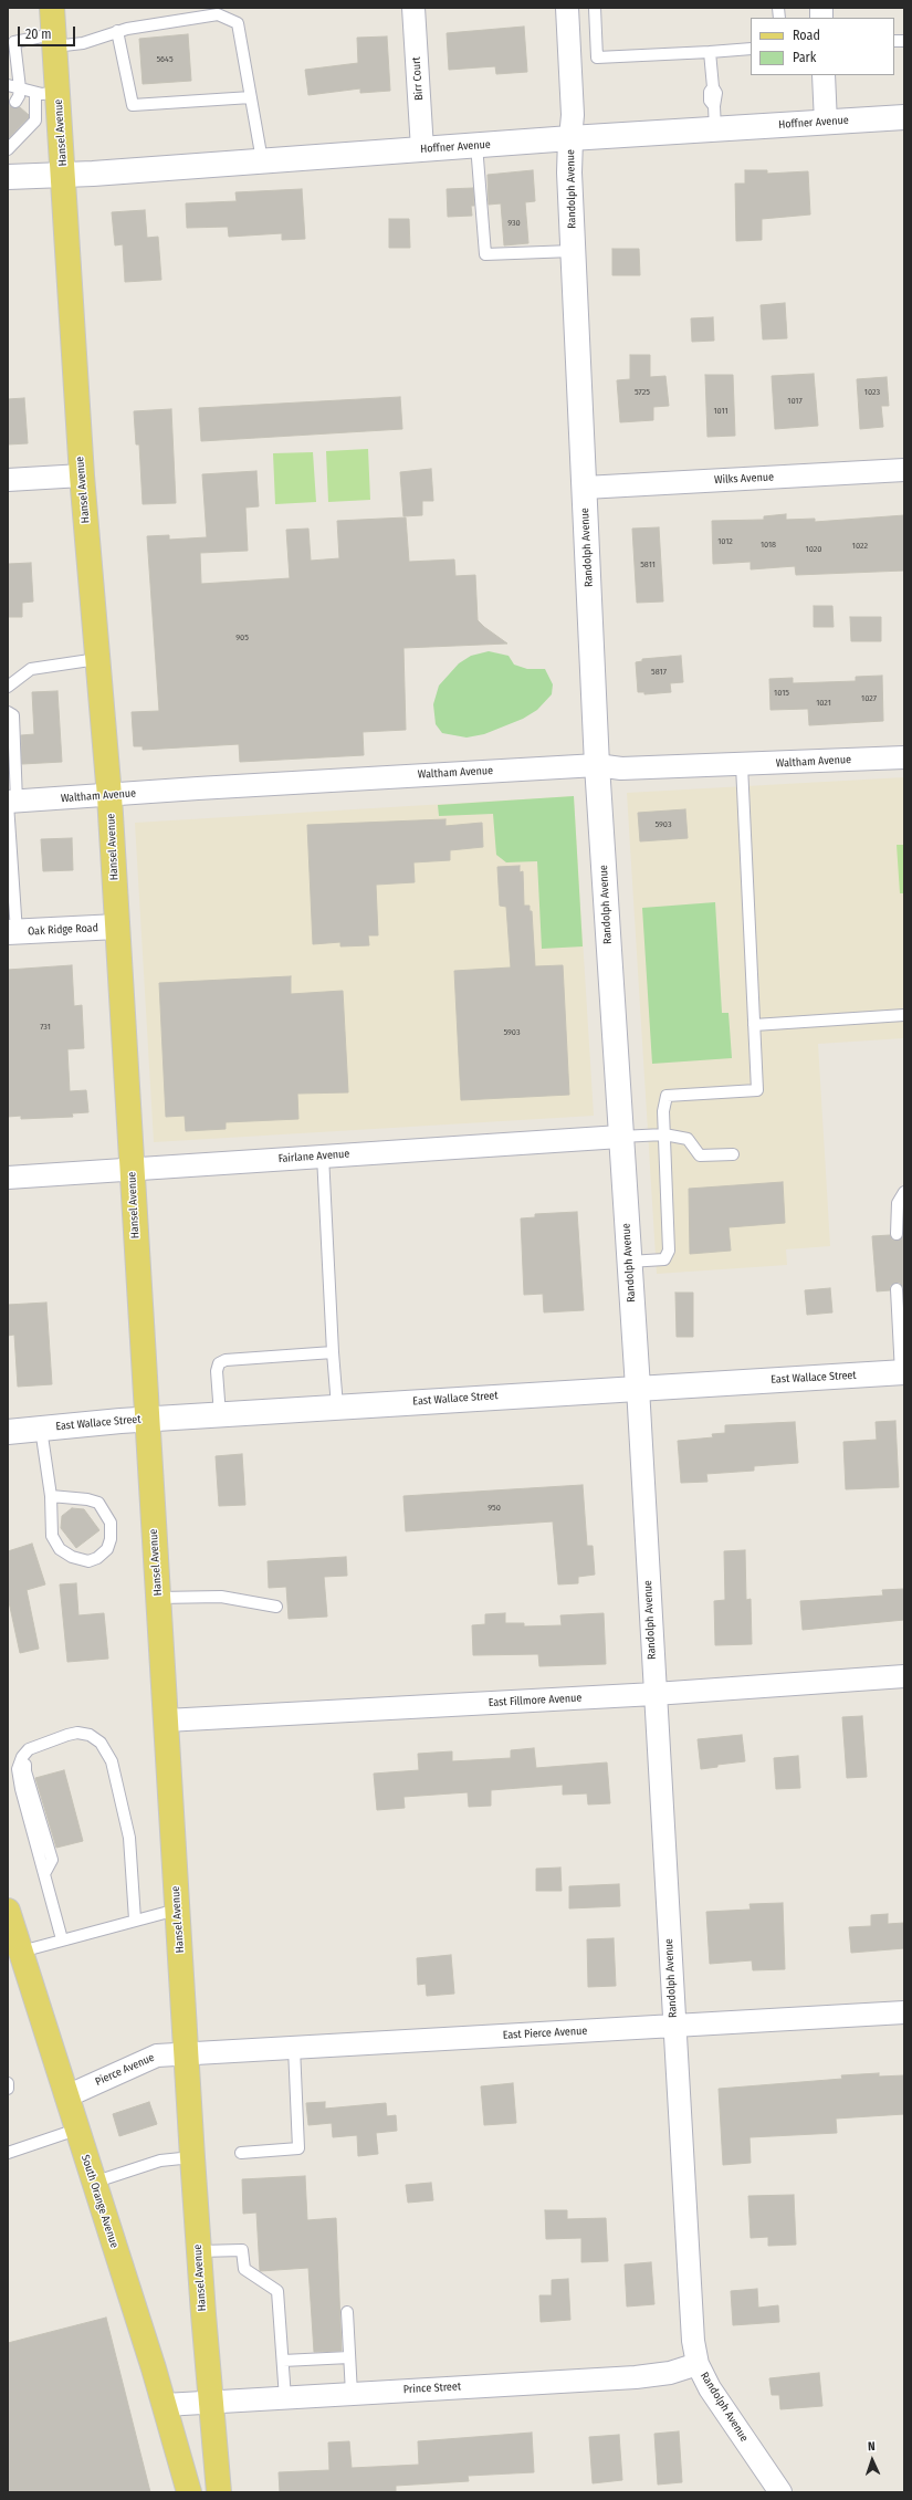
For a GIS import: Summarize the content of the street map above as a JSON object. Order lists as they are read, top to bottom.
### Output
{
  "streets": {
    "main road": ["Hansel Avenue", "South Orange Avenue"],
    "street": [
      "Birr Court",
      "Hoffner Avenue",
      "Randolph Avenue",
      "Wilks Avenue",
      "Waltham Avenue",
      "Oak Ridge Road",
      "Fairlane Avenue",
      "East Wallace Street",
      "East Fillmore Avenue",
      "East Pierce Avenue",
      "Pierce Avenue",
      "Prince Street"
    ]
  },
  "crossings": [
    ["Birr Court", "Hoffner Avenue"],
    ["Hoffner Avenue", "Hansel Avenue"],
    ["Hoffner Avenue", "Randolph Avenue"],
    ["Hansel Avenue", "Waltham Avenue"],
    ["Hansel Avenue", "Oak Ridge Road"],
    ["Hansel Avenue", "Fairlane Avenue"],
    ["Hansel Avenue", "East Wallace Street"],
    ["Hansel Avenue", "East Fillmore Avenue"],
    ["Hansel Avenue", "East Pierce Avenue"],
    ["Hansel Avenue", "Pierce Avenue"],
    ["Hansel Avenue", "Prince Street"],
    ["Randolph Avenue", "Wilks Avenue"],
    ["Randolph Avenue", "Waltham Avenue"],
    ["Randolph Avenue", "Fairlane Avenue"],
    ["Randolph Avenue", "East Wallace Street"],
    ["Randolph Avenue", "East Fillmore Avenue"],
    ["Randolph Avenue", "East Pierce Avenue"],
    ["Randolph Avenue", "Prince Street"],
    ["East Pierce Avenue", "Pierce Avenue"],
    ["Pierce Avenue", "South Orange Avenue"],
    ["South Orange Avenue", "Prince Street"]
  ],
  "house_numbers": [
    "5645",
    "930",
    "5725",
    "1023",
    "1017",
    "1011",
    "1012",
    "1018",
    "1022",
    "1020",
    "5811",
    "905",
    "5817",
    "1015",
    "1027",
    "1021",
    "5903",
    "731",
    "5903",
    "950"
  ],
  "legend": ["Road", "Park"],
  "scale_bar": "20 m",
  "north": "top"
}
